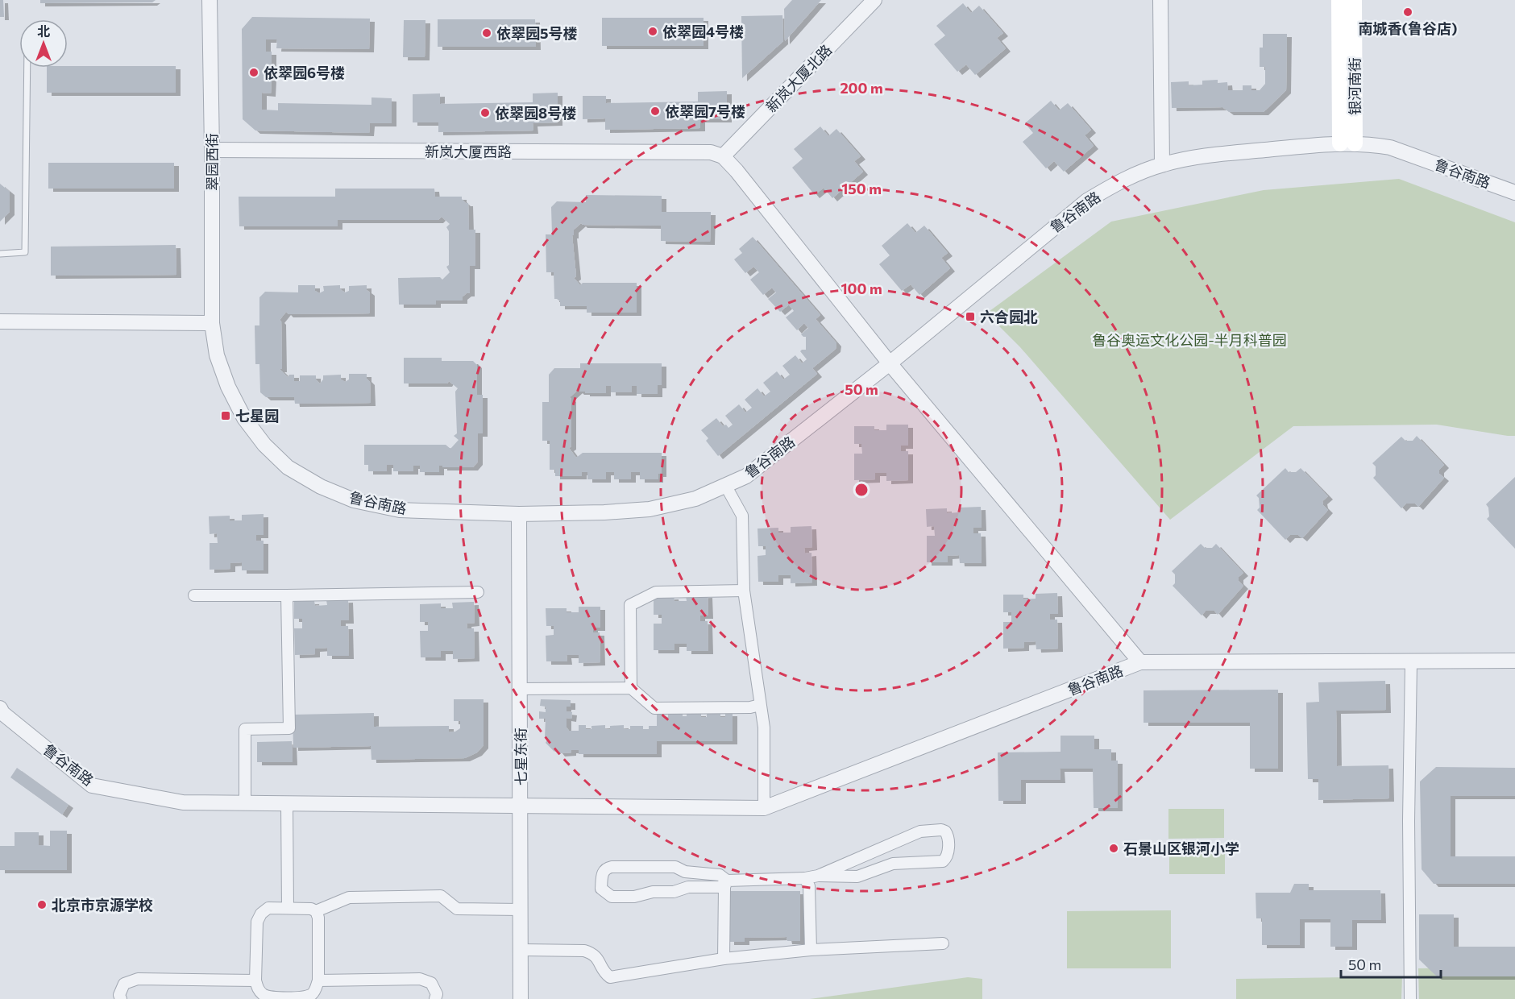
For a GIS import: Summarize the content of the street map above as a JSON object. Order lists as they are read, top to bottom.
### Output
{
  "streets": {
    "main road": ["银河南街"],
    "street": [
      "新岚大厦北路",
      "新岚大厦西路",
      "翠园西街",
      "鲁谷南路",
      "七星东街"
    ]
  },
  "crossings": [
    ["新岚大厦北路", "新岚大厦西路"],
    ["银河南街", "鲁谷南路"],
    ["新岚大厦西路", "翠园西街"],
    ["翠园西街", "鲁谷南路"],
    ["鲁谷南路", "七星东街"]
  ],
  "parks": ["鲁谷奥运文化公园-半月科普园"],
  "places": {
    "other": [
      "南城香(鲁谷店)",
      "依翠园4号楼",
      "依翠园5号楼",
      "依翠园6号楼",
      "依翠园7号楼",
      "依翠园8号楼",
      "石景山区银河小学",
      "北京市京源学校"
    ],
    "transit": ["六合园北", "七星园"]
  },
  "scale_bar": "50 m",
  "north": "top",
  "rings": [
    "200 m",
    "150 m",
    "100 m",
    "50 m"
  ]
}
